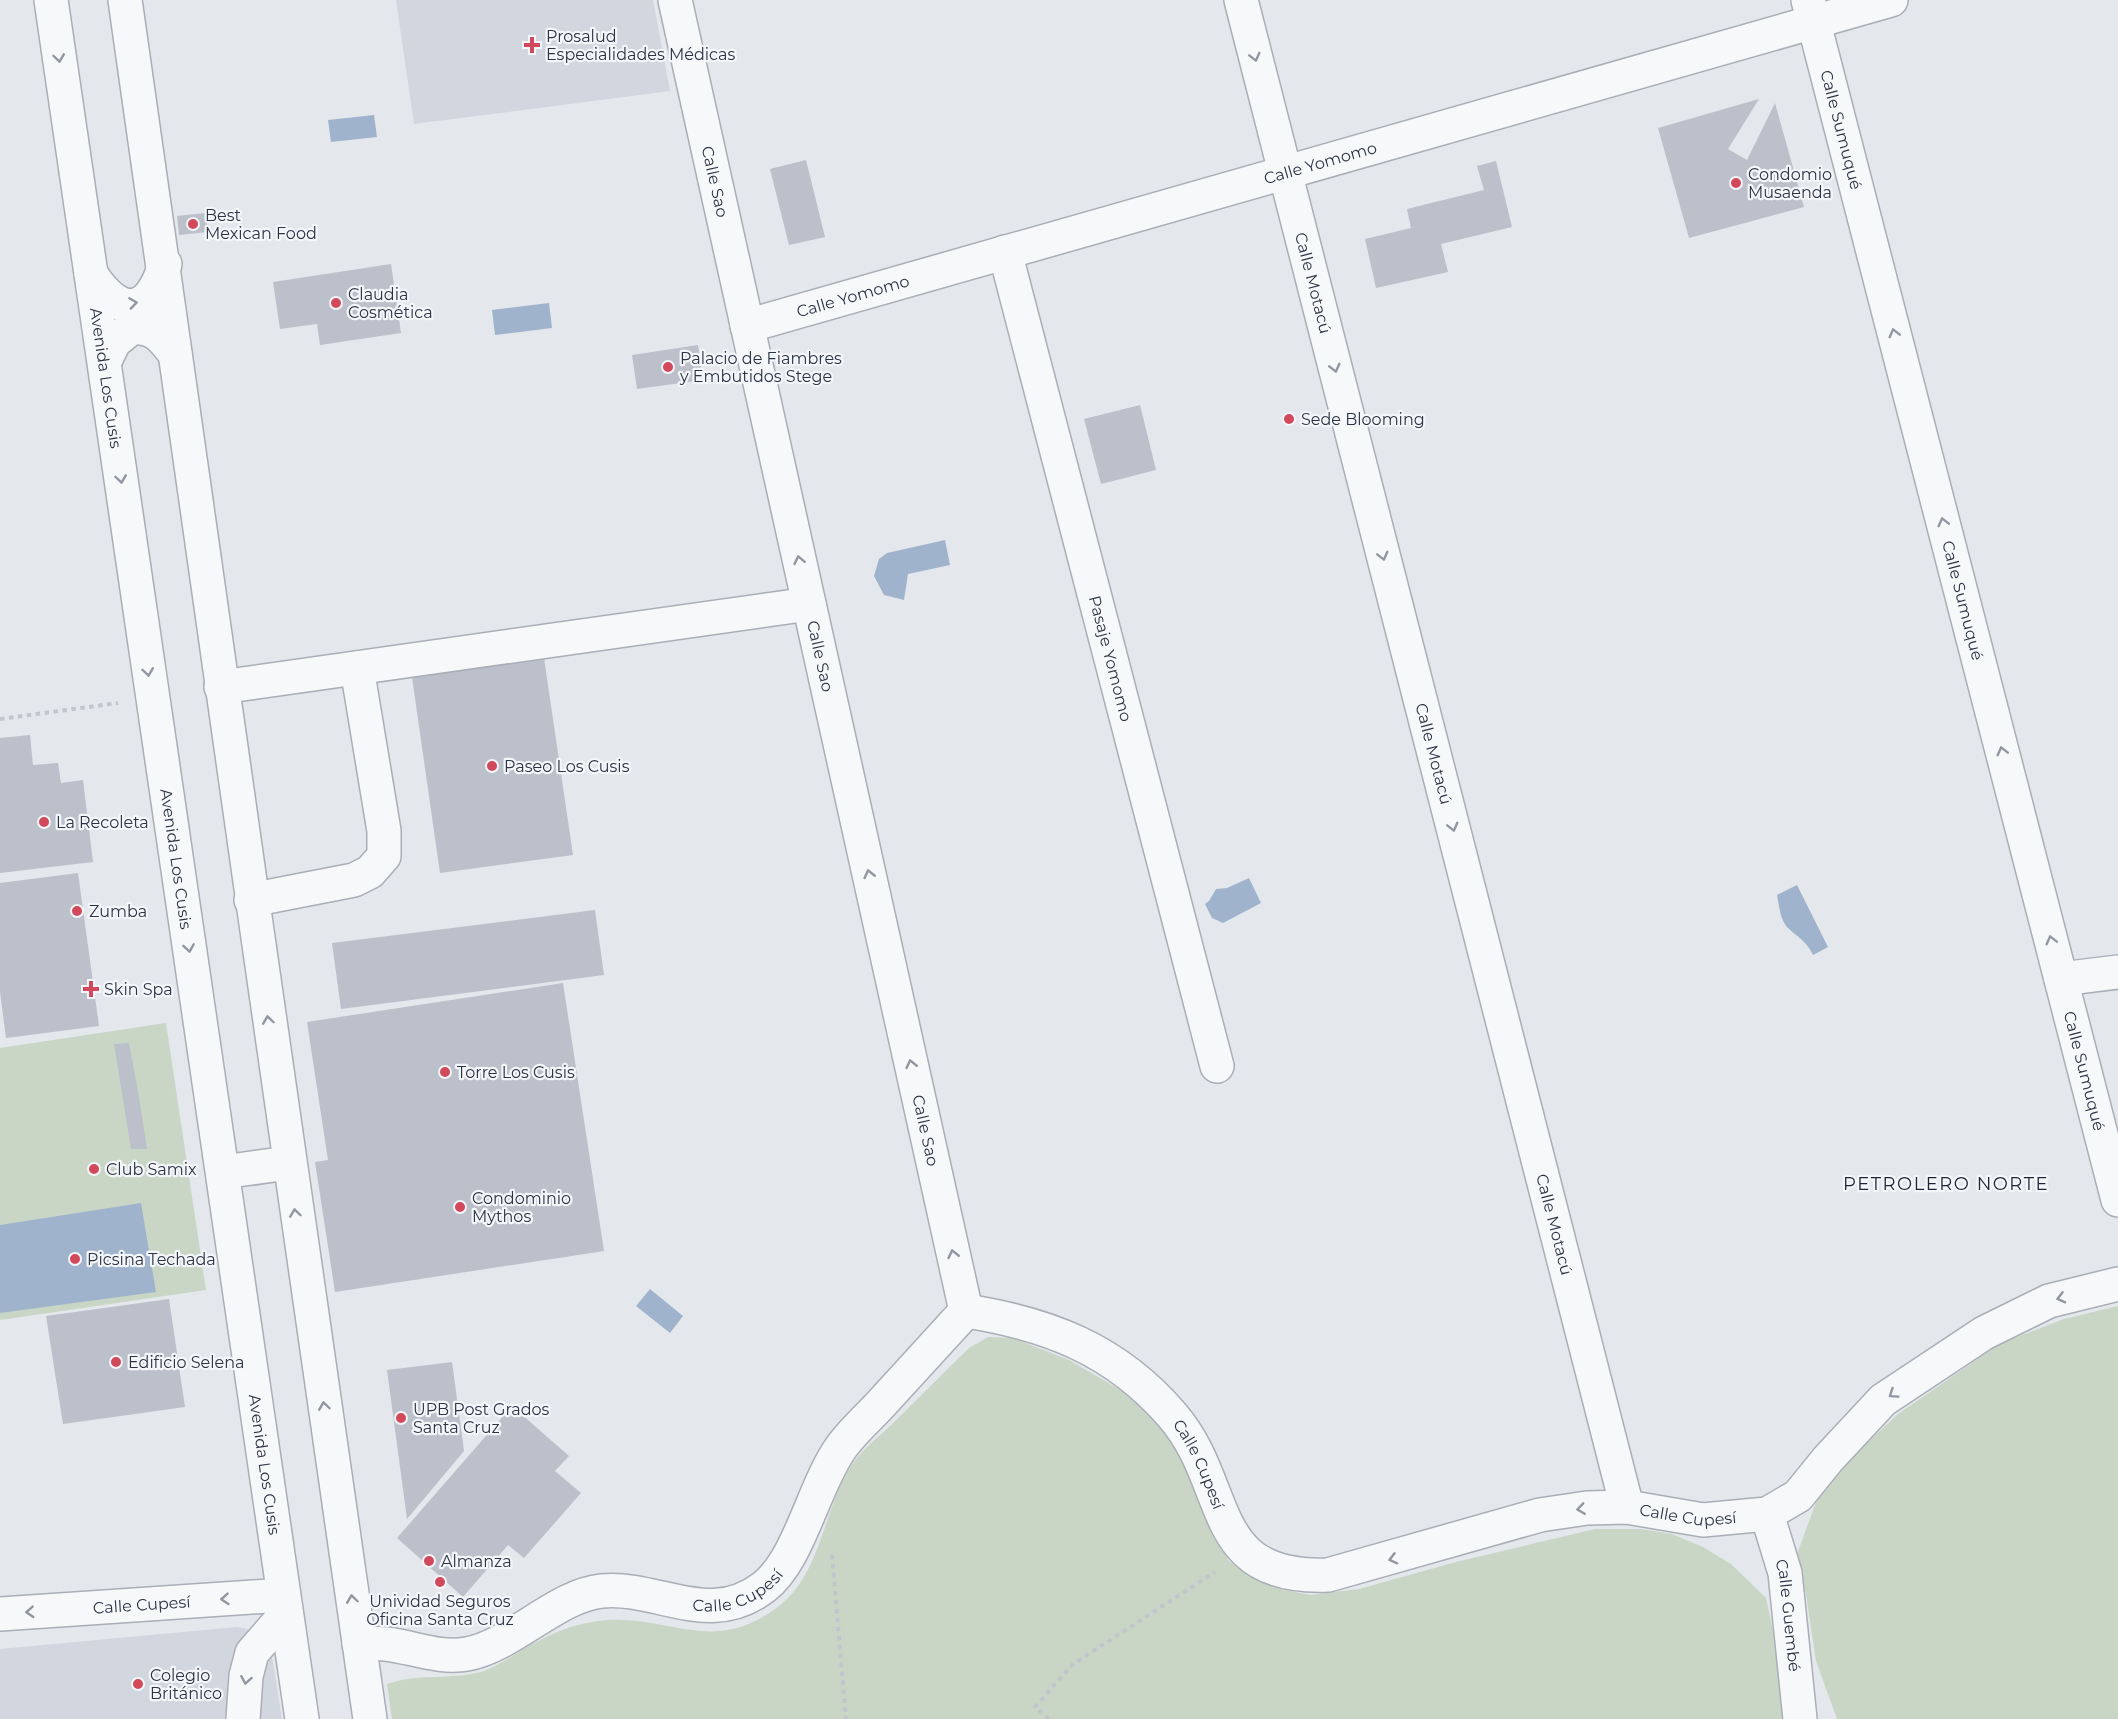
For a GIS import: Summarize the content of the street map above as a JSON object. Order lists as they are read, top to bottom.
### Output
{
  "streets": {
    "street": [
      "Calle Sumuqué",
      "Calle Yomomo",
      "Calle Sao",
      "Calle Motacú",
      "Avenida Los Cusis",
      "Pasaje Yomomo",
      "Calle Cupesí",
      "Calle Guembé"
    ]
  },
  "crossings": [
    ["Calle Sumuqué", "Calle Yomomo"],
    ["Calle Yomomo", "Calle Sao"],
    ["Calle Yomomo", "Calle Motacú"],
    ["Calle Yomomo", "Pasaje Yomomo"],
    ["Calle Sao", "Calle Cupesí"],
    ["Calle Motacú", "Calle Cupesí"],
    ["Avenida Los Cusis", "Calle Cupesí"],
    ["Calle Cupesí", "Calle Guembé"]
  ],
  "one_way": [
    "Calle Sumuqué",
    "Calle Sao",
    "Calle Motacú",
    "Calle Cupesí"
  ],
  "districts": ["PETROLERO NORTE"],
  "places": {
    "health": ["Prosalud Especialidades Médicas", "Skin Spa"],
    "other": [
      "Condomio Musaenda",
      "Best Mexican Food",
      "Claudia Cosmética",
      "Palacio de Fiambres y Embutidos Stege",
      "Sede Blooming",
      "Paseo Los Cusis",
      "La Recoleta",
      "Zumba",
      "Torre Los Cusis",
      "Club Samix",
      "Condominio Mythos",
      "Picsina Techada",
      "Edificio Selena",
      "UPB Post Grados Santa Cruz",
      "Almanza",
      "Unividad Seguros Oficina Santa Cruz",
      "Colegio Británico"
    ]
  }
}
